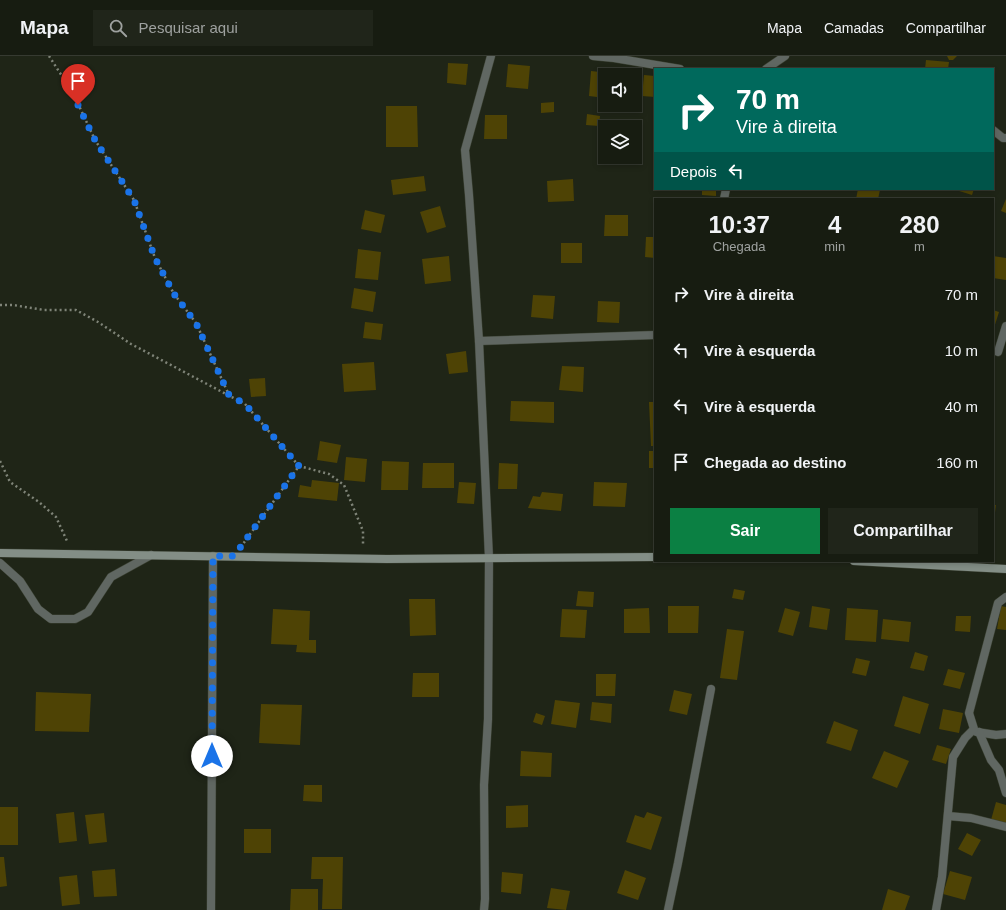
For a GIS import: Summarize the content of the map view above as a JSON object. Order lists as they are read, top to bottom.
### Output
{
  "page": {
    "header": "Mapa",
    "search": "Pesquisar aqui",
    "nav": ["Mapa", "Camadas", "Compartilhar"],
    "turn": ["70 m", "Vire à direita"],
    "then": "Depois",
    "eta": [
      "10:37",
      "Chegada",
      "4",
      "min",
      "280",
      "m"
    ],
    "list": [
      {
        "name": "Vire à direita",
        "value": "70 m"
      },
      {
        "name": "Vire à esquerda",
        "value": "10 m"
      },
      {
        "name": "Vire à esquerda",
        "value": "40 m"
      },
      {
        "name": "Chegada ao destino",
        "value": "160 m"
      }
    ],
    "buttons": ["Sair", "Compartilhar"]
  }
}
